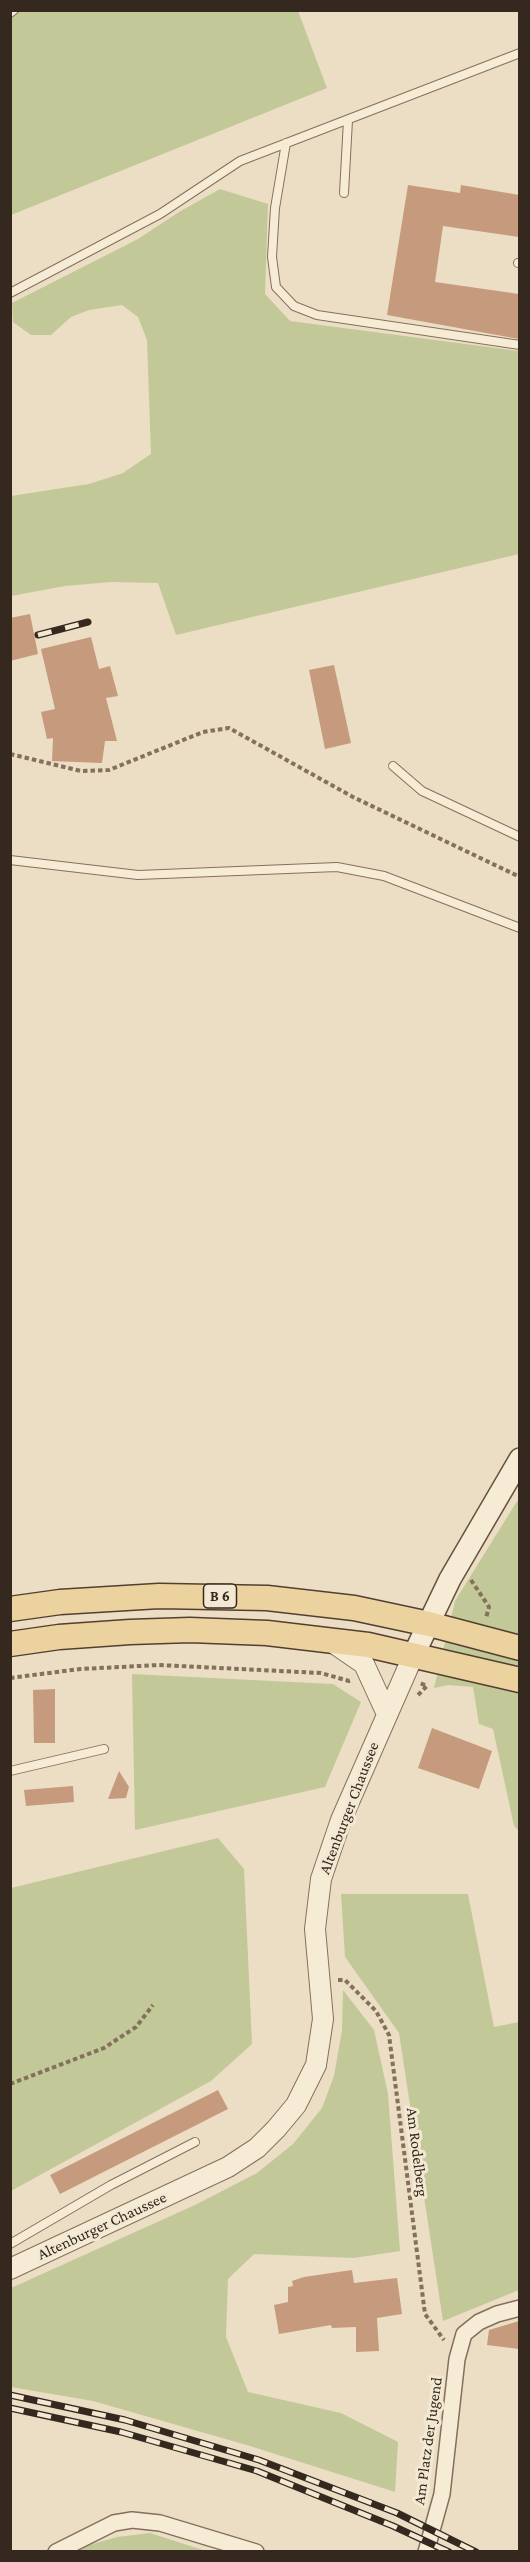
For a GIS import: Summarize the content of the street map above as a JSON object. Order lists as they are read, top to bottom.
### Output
{
  "streets": {
    "main road": ["B 6", "Altenburger Chaussee"],
    "street": ["Am Platz der Jugend"],
    "path": ["Am Rodelberg"]
  },
  "crossings": [
    ["B 6", "Altenburger Chaussee"],
    ["Altenburger Chaussee", "Am Rodelberg"],
    ["Am Rodelberg", "Am Platz der Jugend"]
  ]
}
